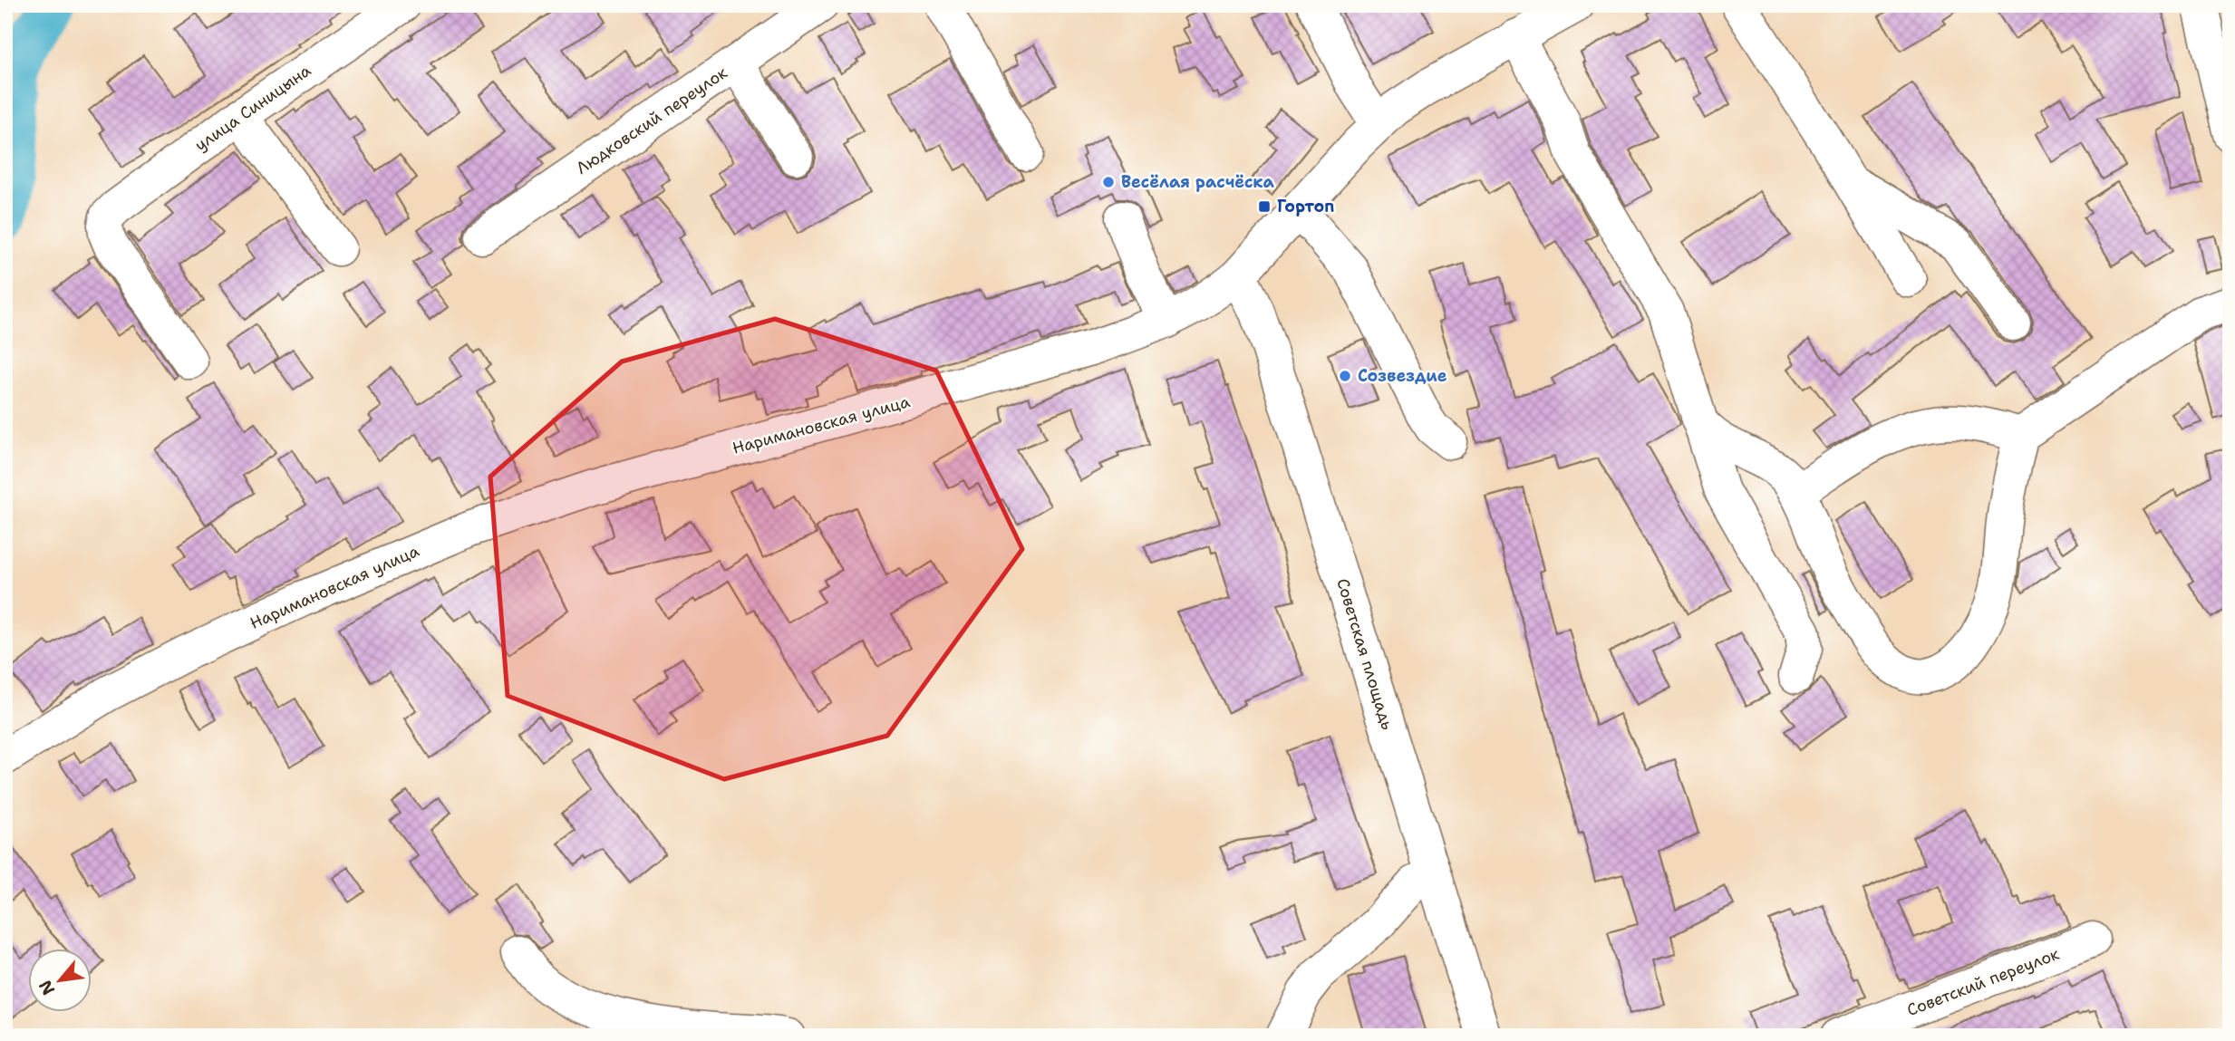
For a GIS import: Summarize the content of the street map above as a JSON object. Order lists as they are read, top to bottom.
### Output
{
  "streets": {
    "street": [
      "улица Синицына",
      "Людковский переулок",
      "Наримановская улица",
      "Советская площадь",
      "Советский переулок"
    ]
  },
  "crossings": [
    ["Наримановская улица", "Советская площадь"]
  ],
  "places": {
    "other": ["Весёлая расчёска", "Созвездие"],
    "transit": ["Гортоп"]
  },
  "north": "bottom left"
}
